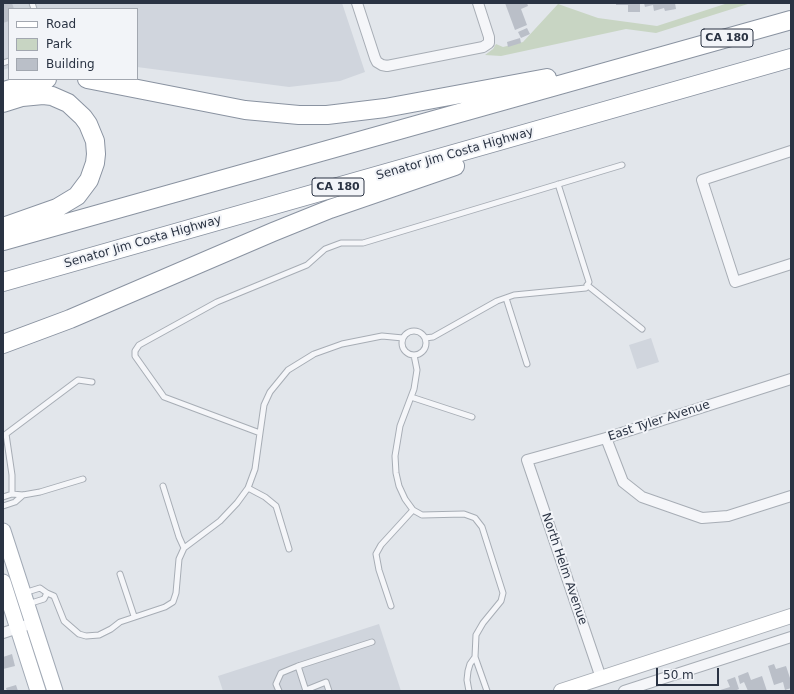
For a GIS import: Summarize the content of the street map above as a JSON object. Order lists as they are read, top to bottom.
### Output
{
  "streets": {
    "highway": ["CA 180", "Senator Jim Costa Highway"],
    "street": ["East Tyler Avenue", "North Helm Avenue"]
  },
  "crossings": [
    ["East Tyler Avenue", "North Helm Avenue"]
  ],
  "legend": ["Road", "Park", "Building"],
  "scale_bar": "50 m"
}
